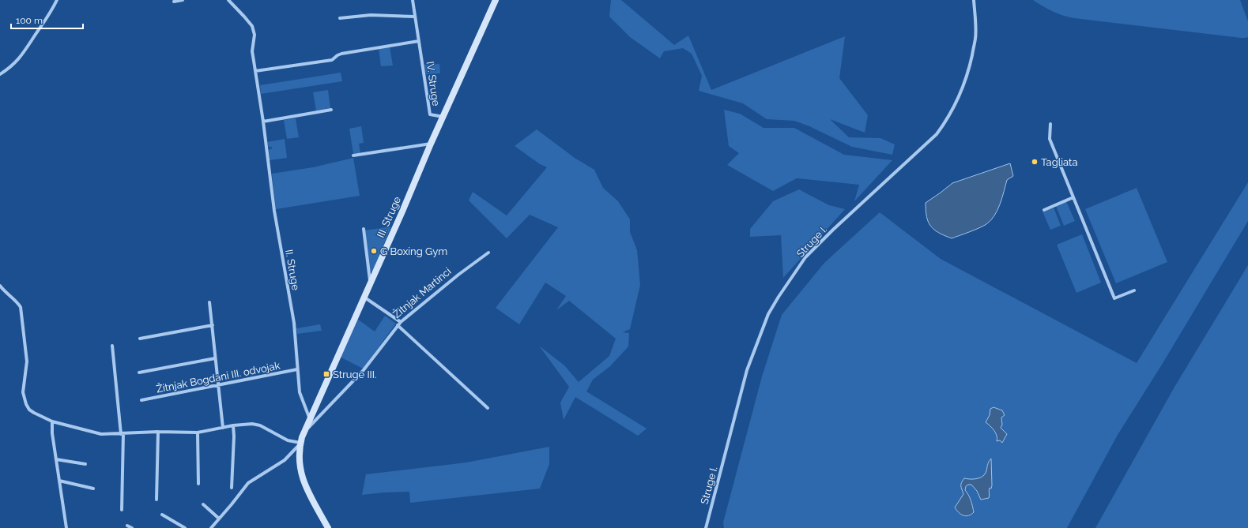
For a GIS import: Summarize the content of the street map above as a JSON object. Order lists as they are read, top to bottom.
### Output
{
  "streets": {
    "street": [
      "IV. Struge",
      "III. Struge",
      "Struge I.",
      "II. Struge",
      "Žitnjak Martinci",
      "Žitnjak Bogdani III. odvojak"
    ]
  },
  "crossings": [
    ["IV. Struge", "III. Struge"],
    ["III. Struge", "II. Struge"],
    ["III. Struge", "Žitnjak Martinci"],
    ["II. Struge", "Žitnjak Bogdani III. odvojak"]
  ],
  "places": {
    "other": ["Tagliata", "G Boxing Gym"],
    "transit": ["Struge III."]
  },
  "scale_bar": "100 m"
}
